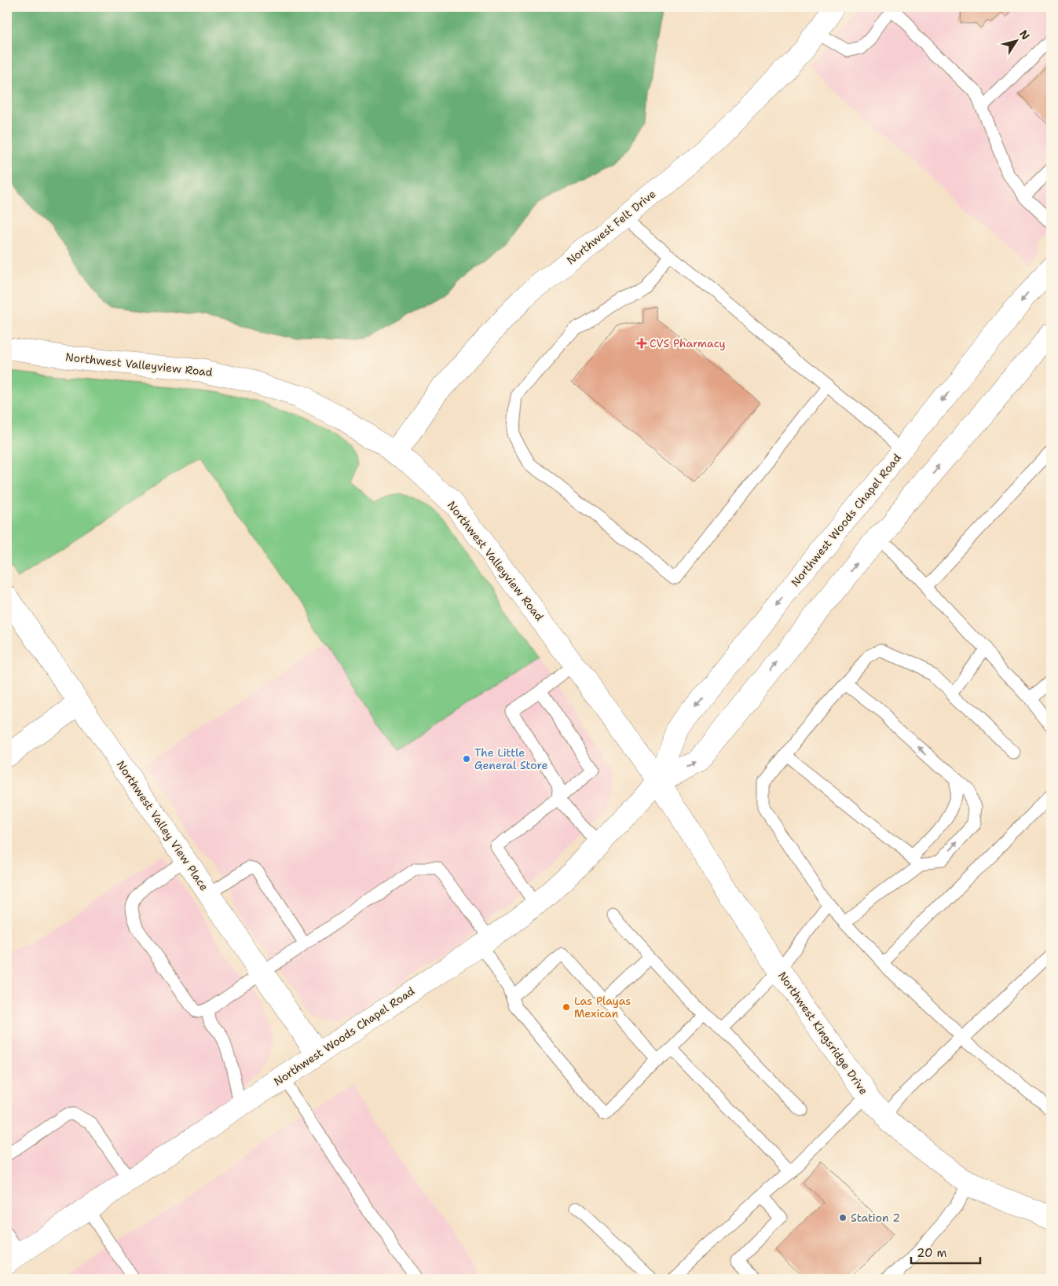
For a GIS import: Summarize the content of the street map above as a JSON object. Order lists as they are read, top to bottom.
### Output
{
  "streets": {
    "street": [
      "Northwest Felt Drive",
      "Northwest Valleyview Road",
      "Northwest Woods Chapel Road",
      "Northwest Valley View Place",
      "Northwest Kingsridge Drive"
    ]
  },
  "crossings": [
    ["Northwest Felt Drive", "Northwest Valleyview Road"],
    ["Northwest Valleyview Road", "Northwest Woods Chapel Road"],
    ["Northwest Valleyview Road", "Northwest Kingsridge Drive"],
    ["Northwest Woods Chapel Road", "Northwest Valley View Place"],
    ["Northwest Woods Chapel Road", "Northwest Kingsridge Drive"]
  ],
  "places": {
    "health": ["CVS Pharmacy"],
    "other": ["The Little General Store", "Las Playas Mexican", "Station 2"]
  },
  "scale_bar": "20 m",
  "north": "top right"
}
